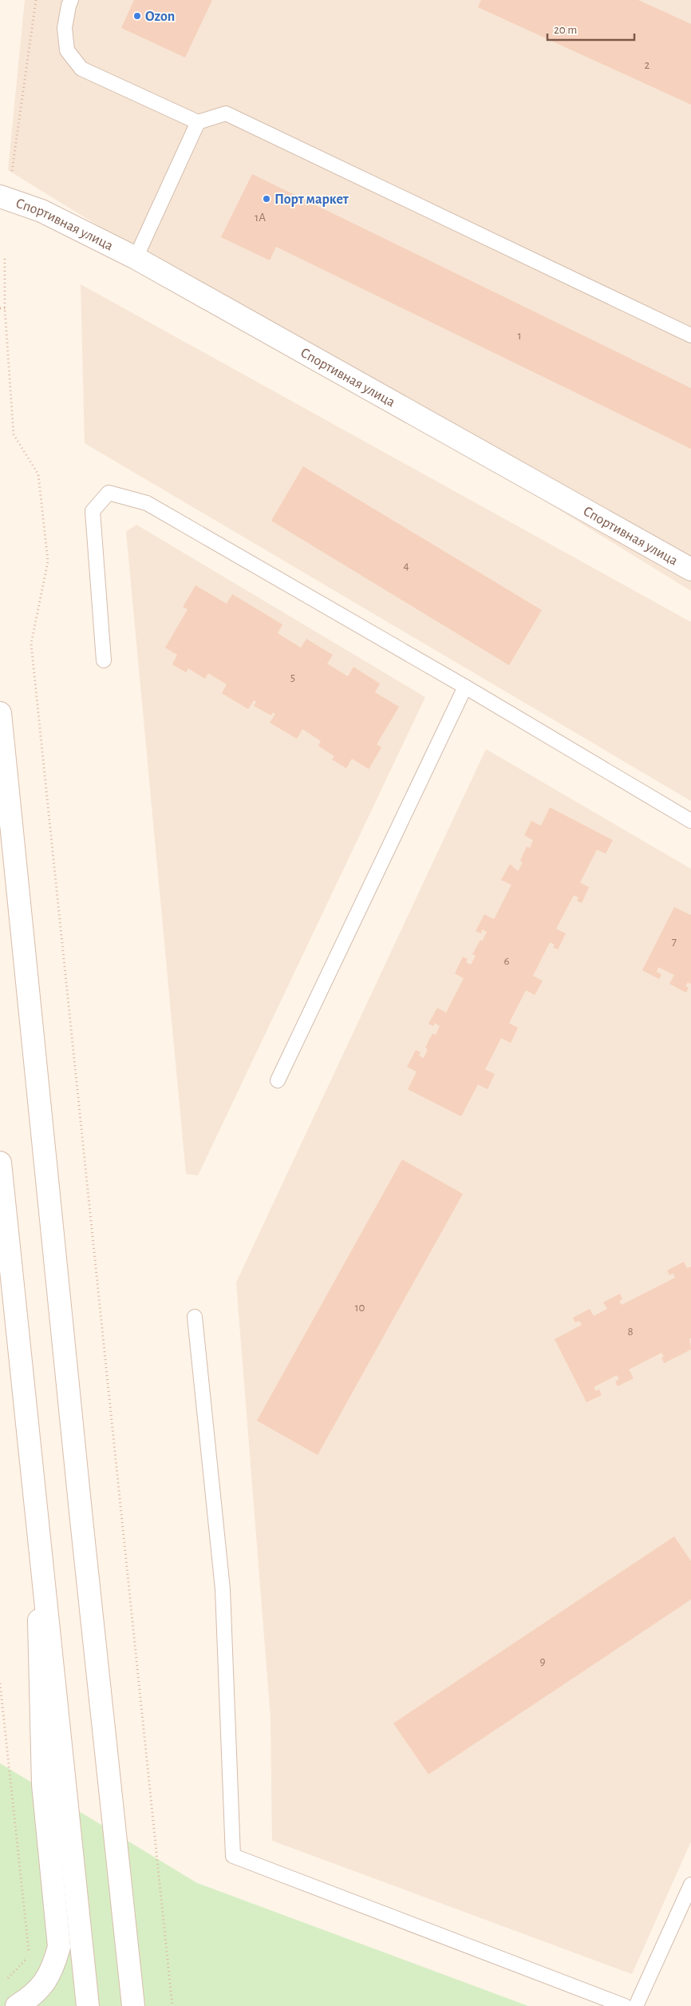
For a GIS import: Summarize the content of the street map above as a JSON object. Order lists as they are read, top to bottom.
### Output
{
  "streets": {
    "street": ["Спортивная улица"]
  },
  "places": ["Ozon", "Порт маркет"],
  "house_numbers": [
    "2",
    "1А",
    "1",
    "4",
    "5",
    "7",
    "6",
    "10",
    "8",
    "9"
  ],
  "scale_bar": "20 m"
}
